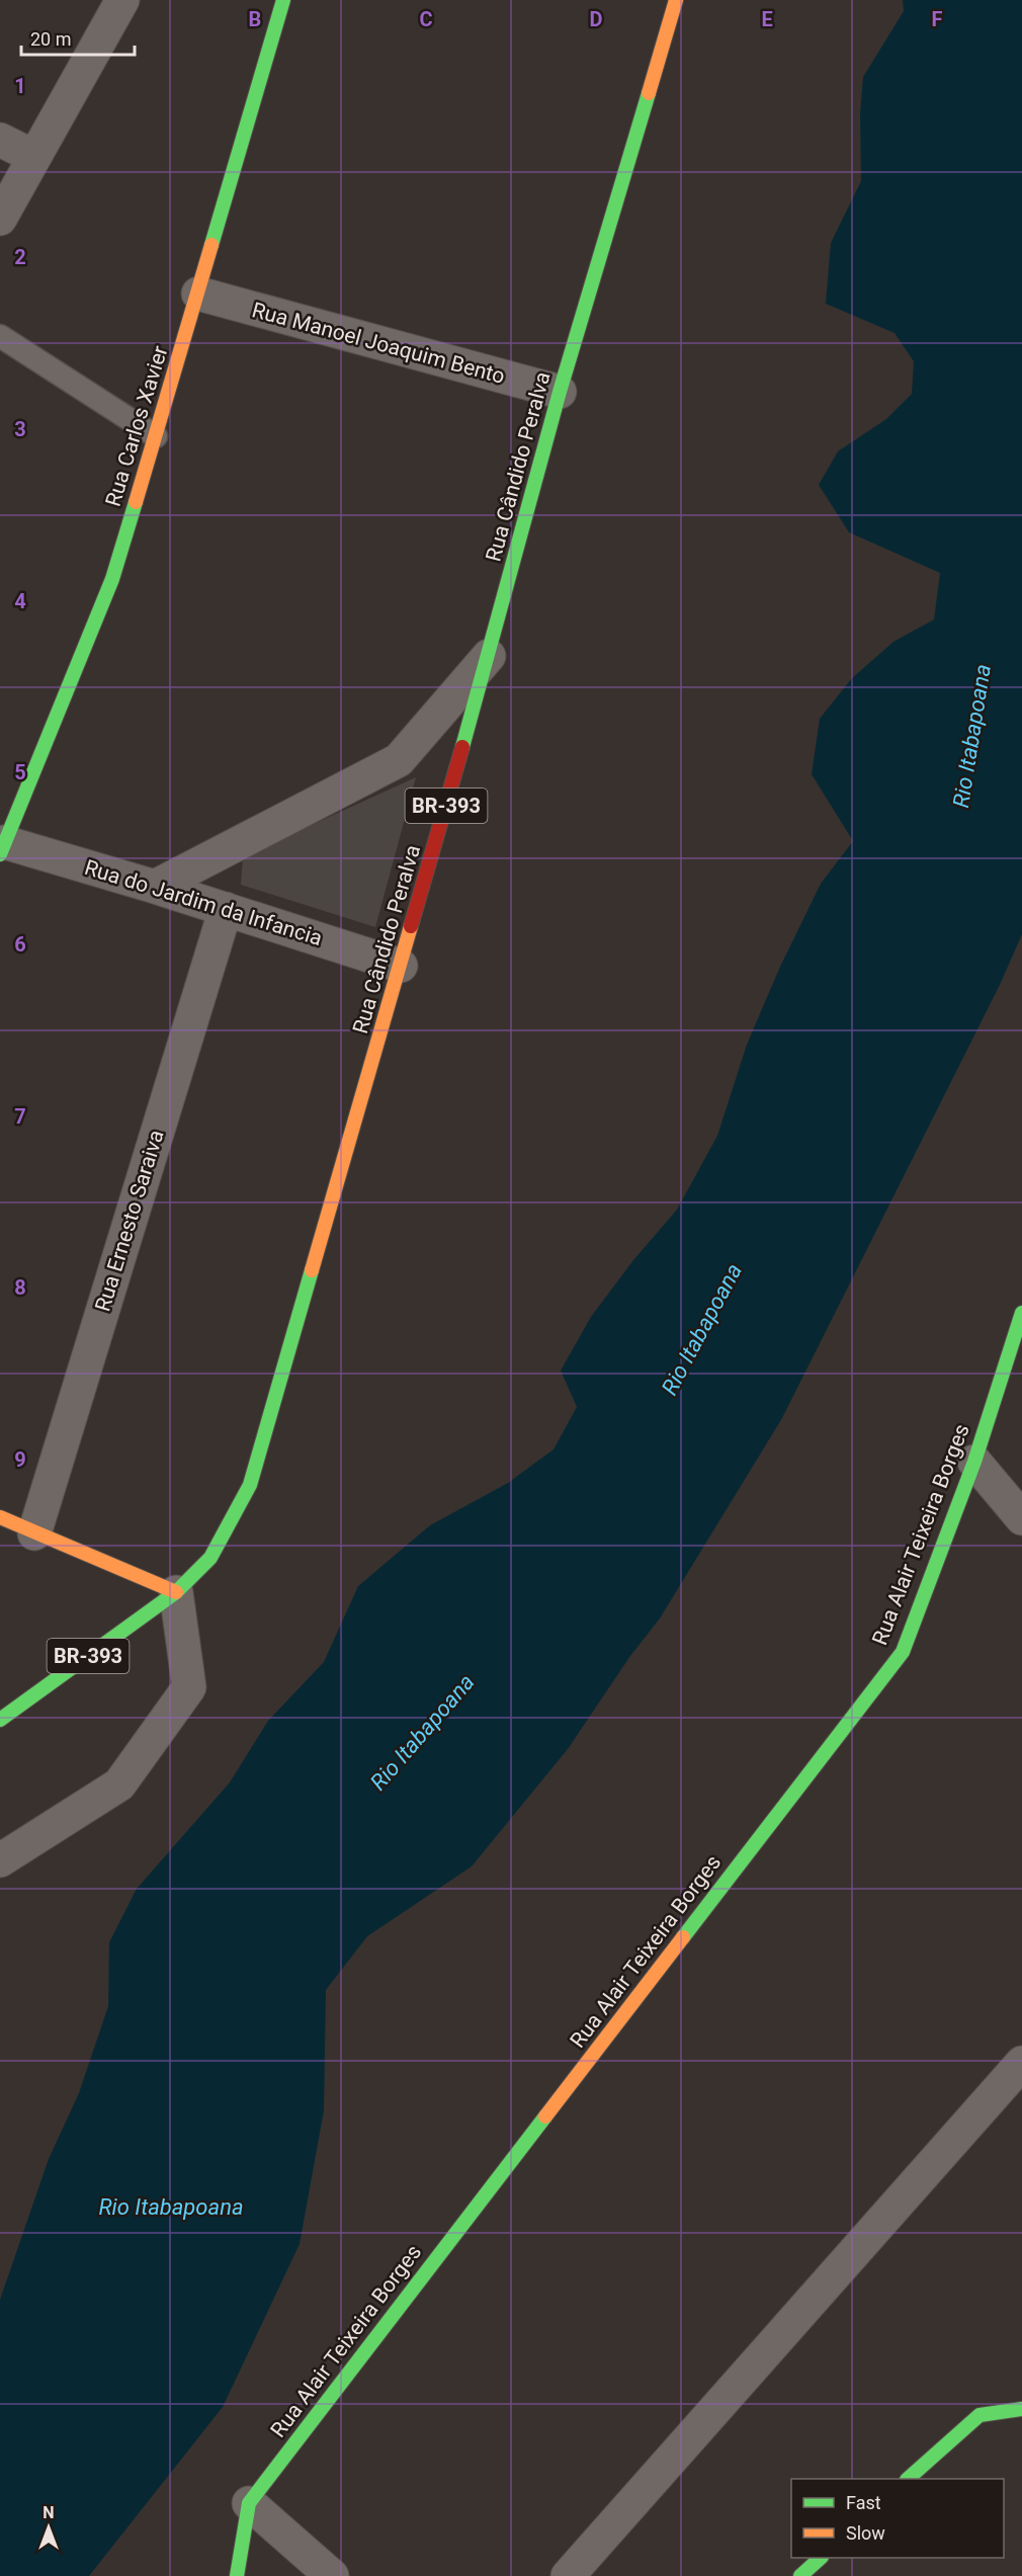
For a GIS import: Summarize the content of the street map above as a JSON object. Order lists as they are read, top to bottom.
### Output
{
  "streets": {
    "main road": [
      "Rua Carlos Xavier",
      "Rua Cândido Peralva",
      "BR-393",
      "Rua Alair Teixeira Borges"
    ],
    "street": ["Rua Manoel Joaquim Bento", "Rua do Jardim da Infancia", "Rua Ernesto Saraiva"]
  },
  "crossings": [
    ["Rua Manoel Joaquim Bento", "Rua Carlos Xavier"],
    ["Rua Manoel Joaquim Bento", "Rua Cândido Peralva"],
    ["Rua Carlos Xavier", "Rua do Jardim da Infancia"],
    ["Rua Cândido Peralva", "Rua do Jardim da Infancia"],
    ["Rua do Jardim da Infancia", "Rua Ernesto Saraiva"]
  ],
  "water": ["Rio Itabapoana"],
  "legend": ["Fast", "Slow"],
  "scale_bar": "20 m",
  "north": "top",
  "grid": {
    "columns": [
      "B",
      "C",
      "D",
      "E",
      "F"
    ],
    "rows": [
      "1",
      "2",
      "3",
      "4",
      "5",
      "6",
      "7",
      "8",
      "9"
    ]
  }
}
